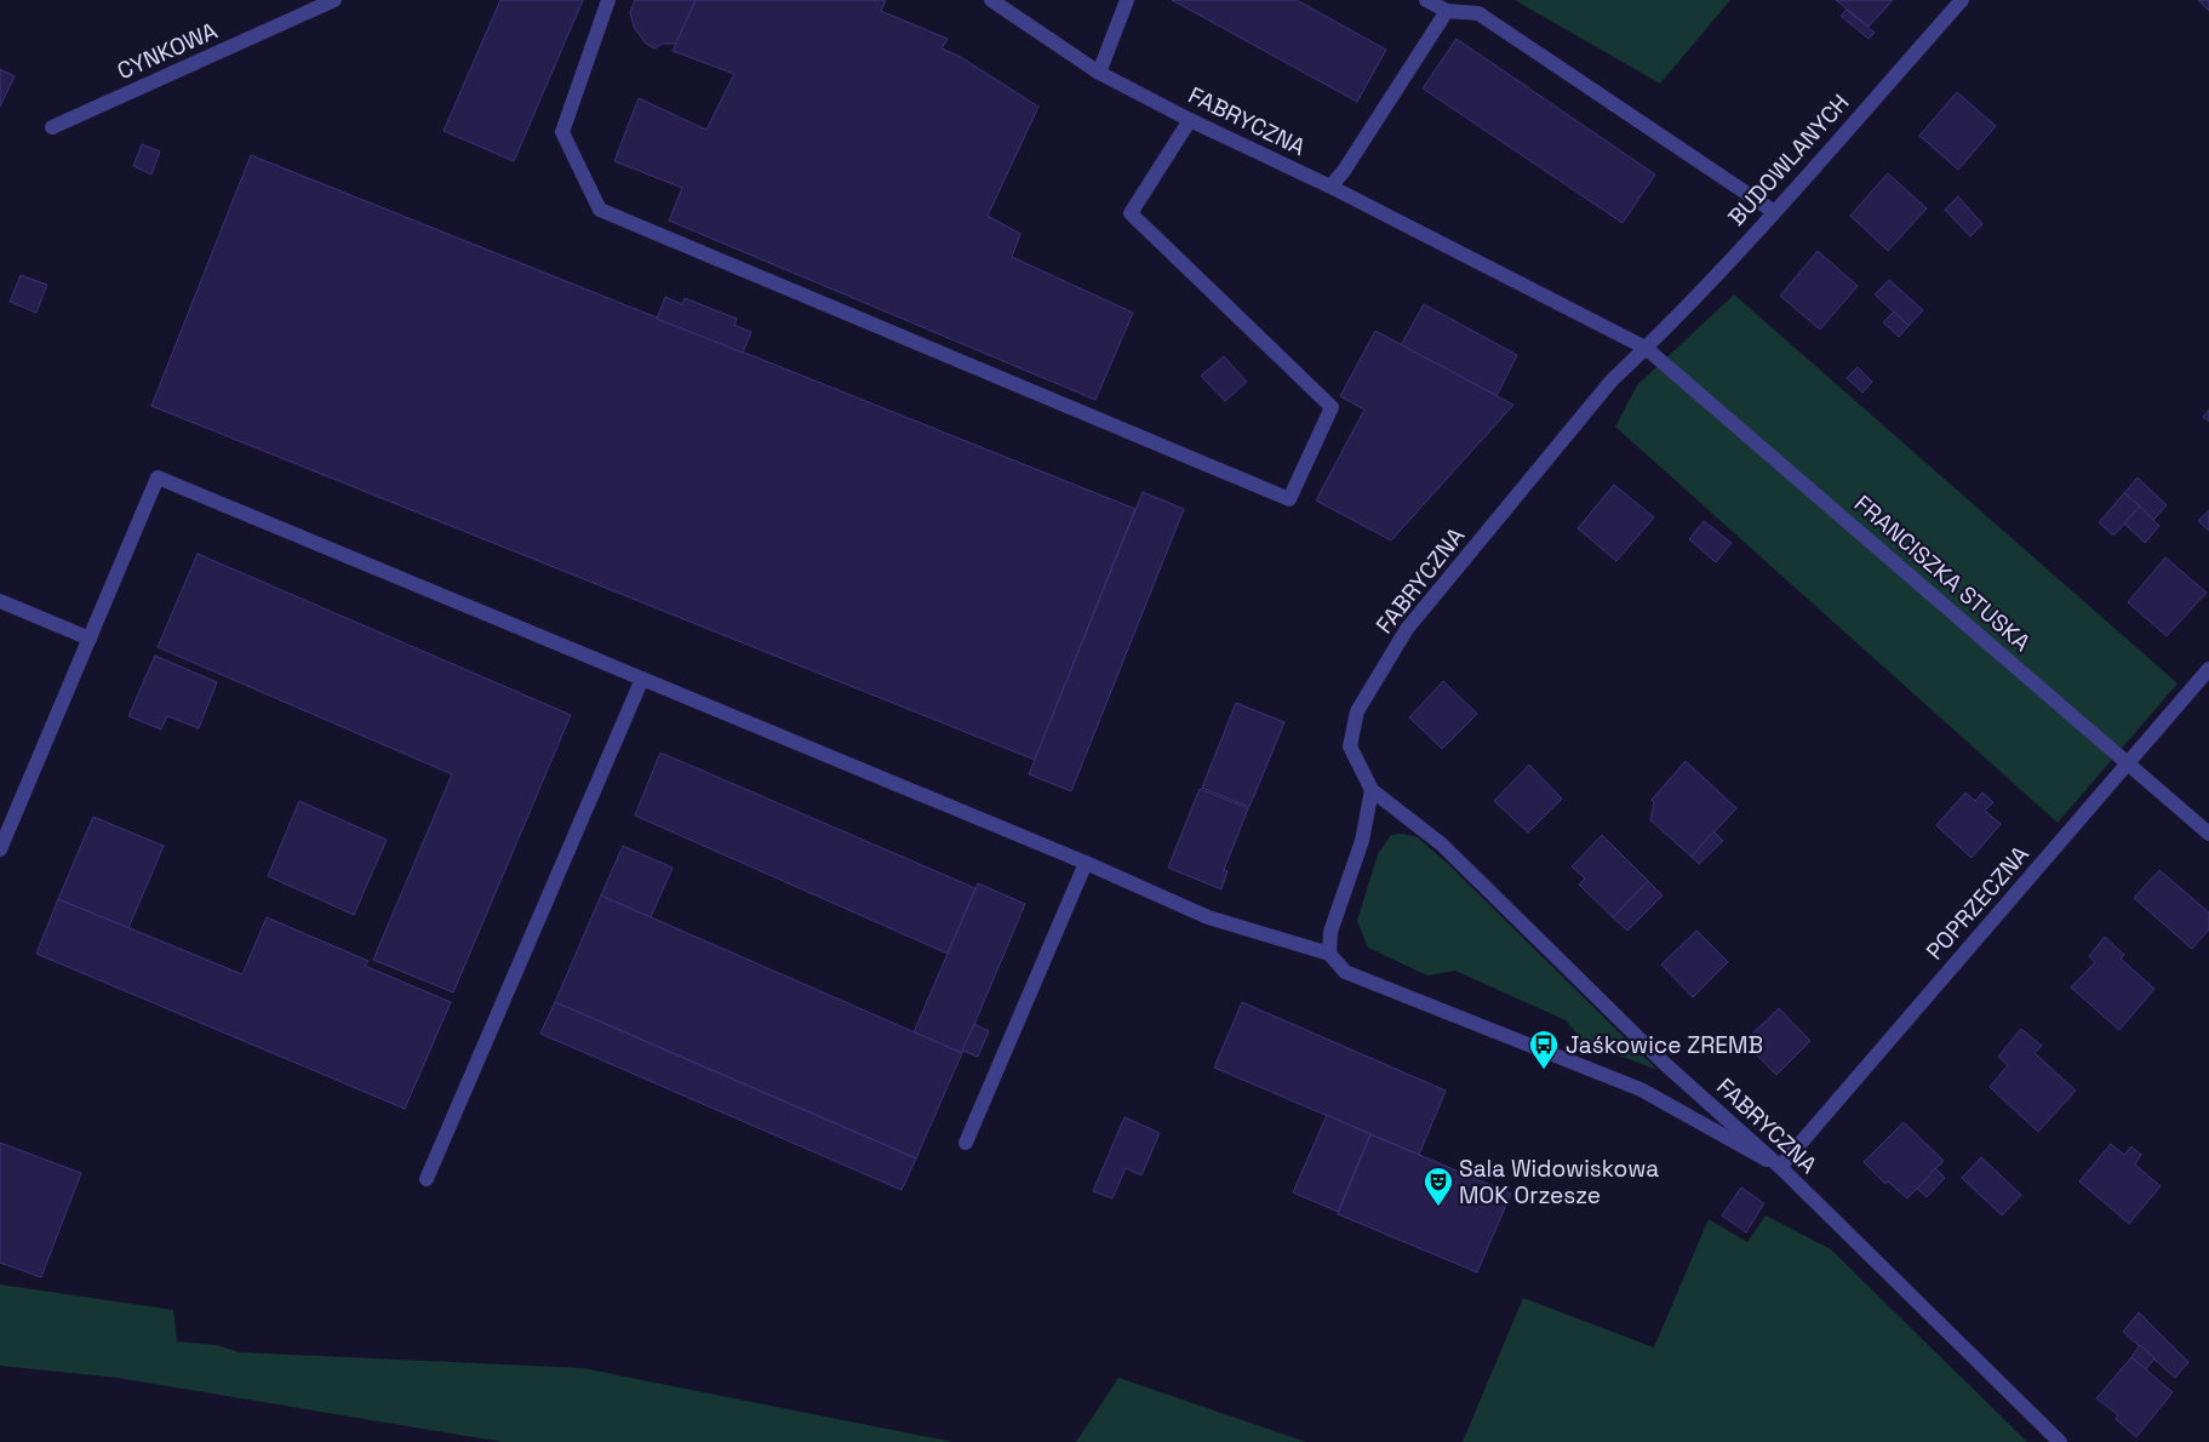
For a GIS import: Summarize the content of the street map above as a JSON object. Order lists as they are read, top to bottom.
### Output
{
  "streets": {
    "street": [
      "CYNKOWA",
      "FABRYCZNA",
      "BUDOWLANYCH",
      "FRANCISZKA STUSKA",
      "POPRZECZNA"
    ]
  },
  "crossings": [
    ["FABRYCZNA", "BUDOWLANYCH"],
    ["FABRYCZNA", "FRANCISZKA STUSKA"],
    ["FABRYCZNA", "POPRZECZNA"],
    ["BUDOWLANYCH", "FRANCISZKA STUSKA"],
    ["FRANCISZKA STUSKA", "POPRZECZNA"]
  ],
  "places": {
    "bus stop": ["Jaśkowice ZREMB"],
    "theatre": ["Sala Widowiskowa MOK Orzesze"]
  }
}
